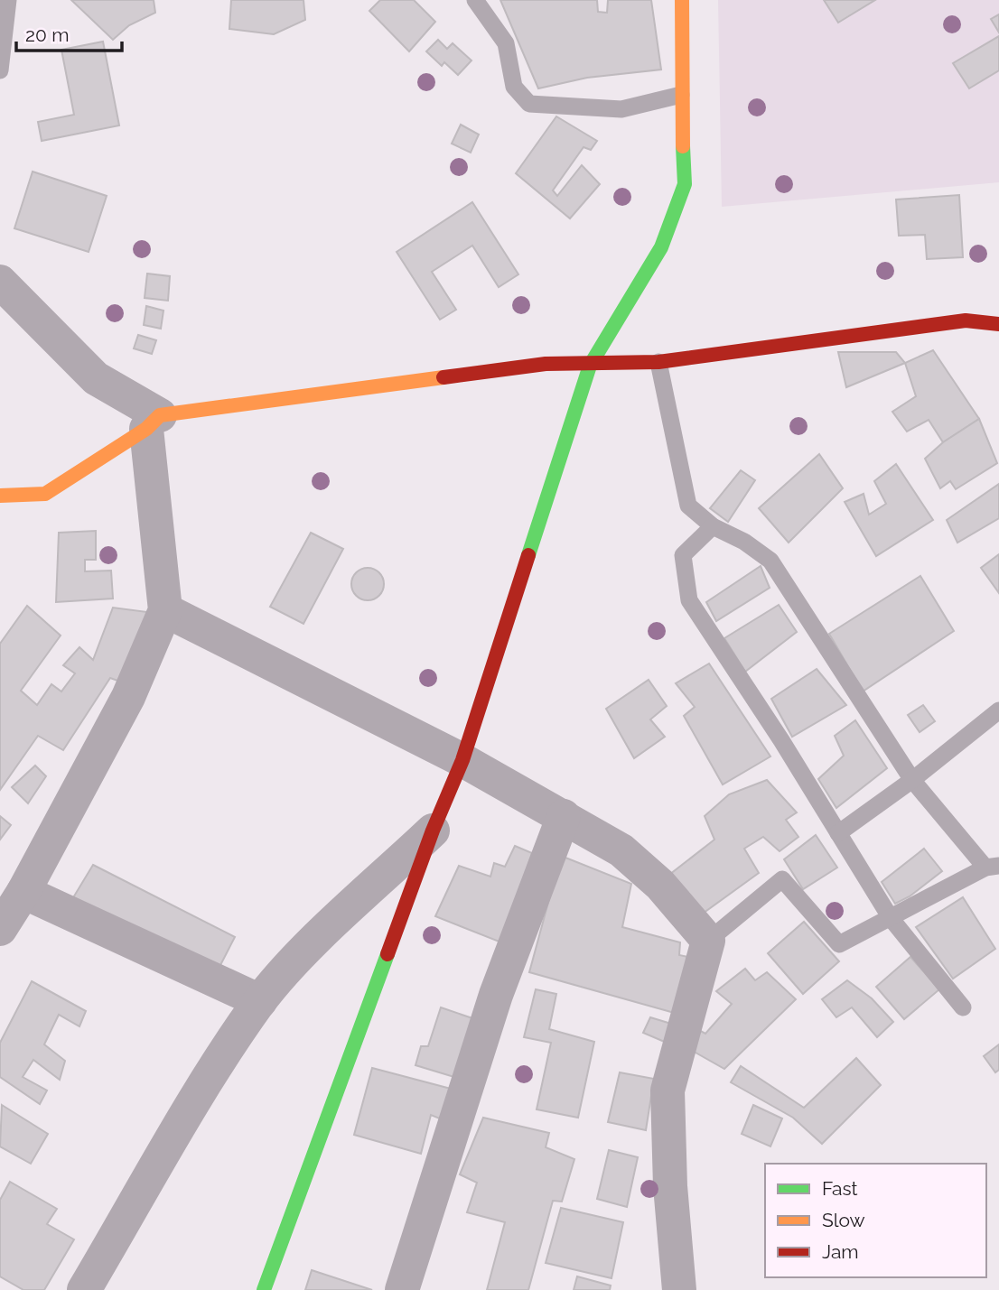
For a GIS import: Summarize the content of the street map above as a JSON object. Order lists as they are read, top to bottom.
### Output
{
  "legend": ["Fast", "Slow", "Jam"],
  "scale_bar": "20 m"
}
